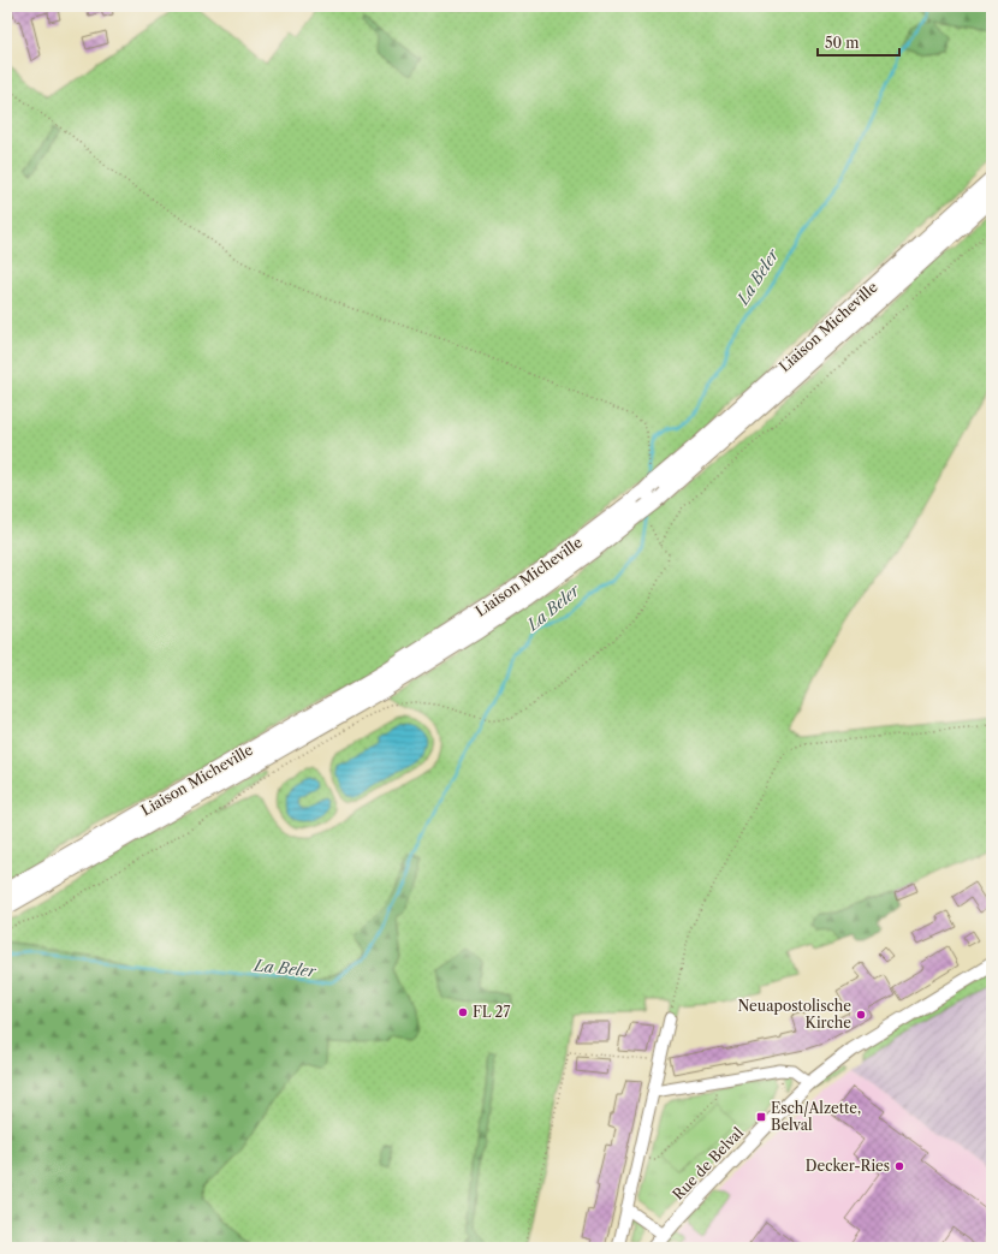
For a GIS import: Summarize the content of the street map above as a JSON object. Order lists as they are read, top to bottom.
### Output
{
  "streets": {
    "highway": ["Liaison Micheville"],
    "main road": ["Rue de Belval"]
  },
  "water": ["La Beler"],
  "places": {
    "other": ["FL 27", "Neuapostolische Kirche", "Decker-Ries"],
    "transit": ["Esch/Alzette, Belval"]
  },
  "scale_bar": "50 m"
}
